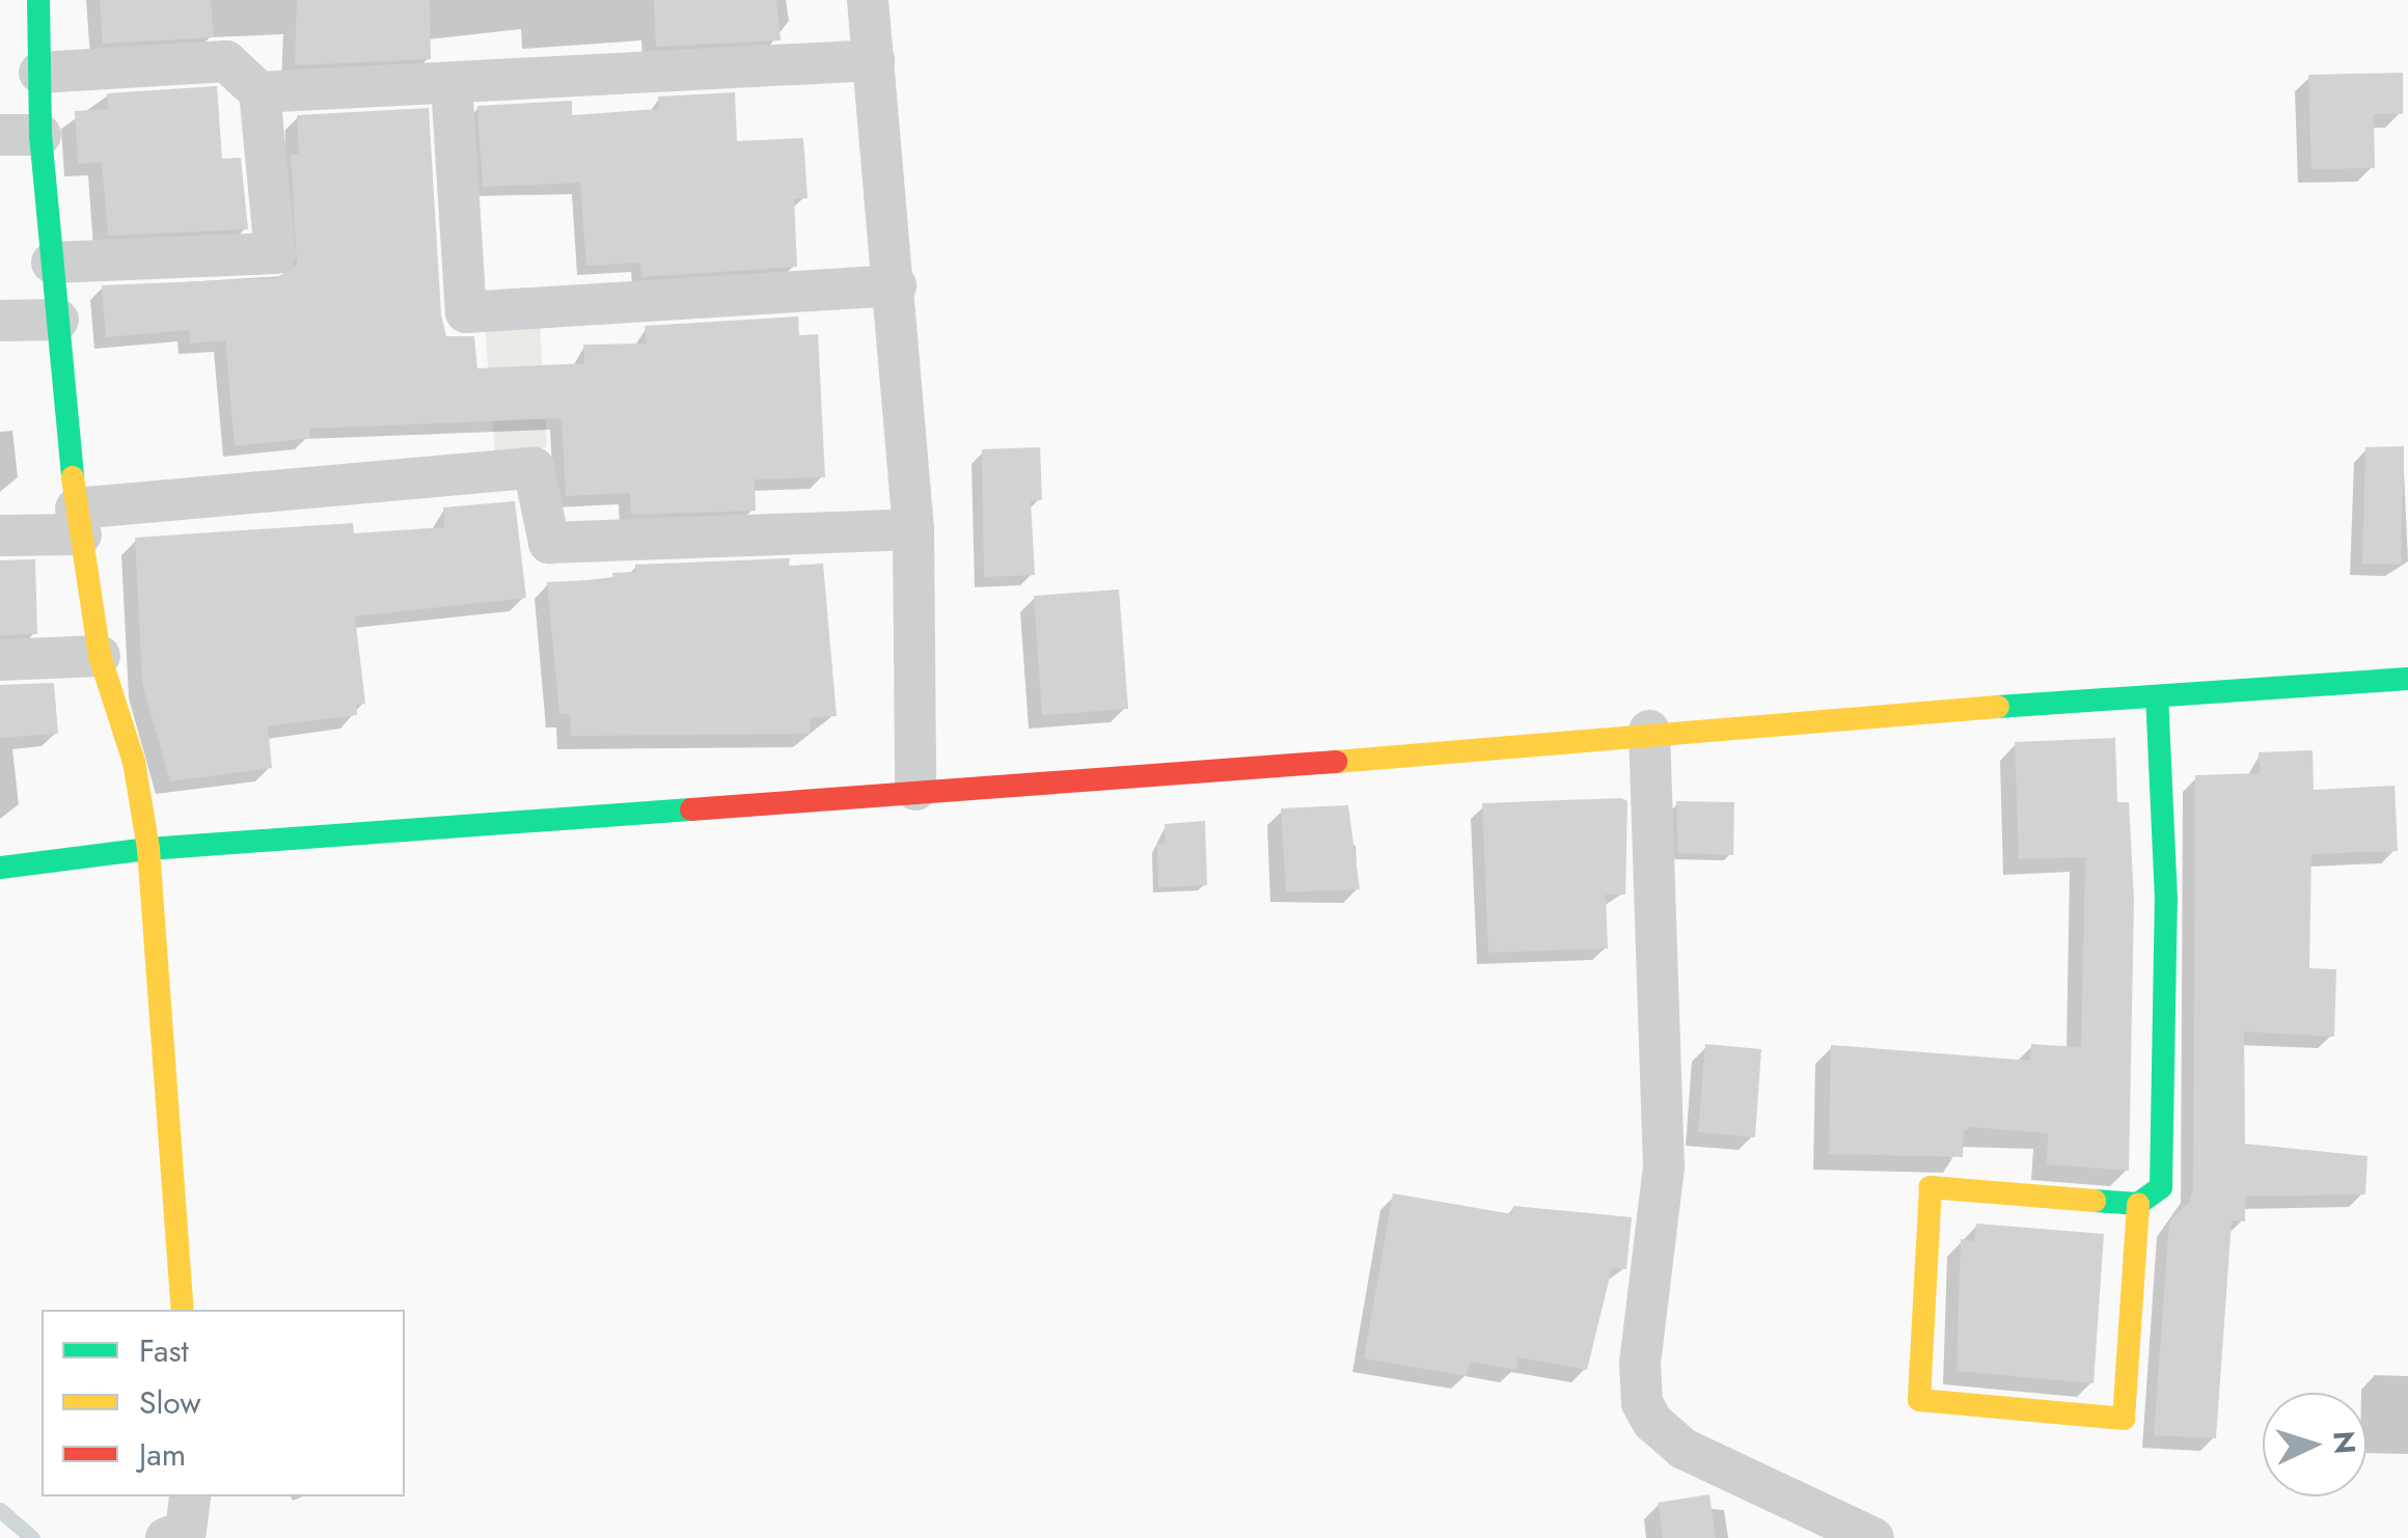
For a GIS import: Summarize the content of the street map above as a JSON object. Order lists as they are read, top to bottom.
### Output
{
  "legend": ["Fast", "Slow", "Jam"],
  "north": "right"
}
